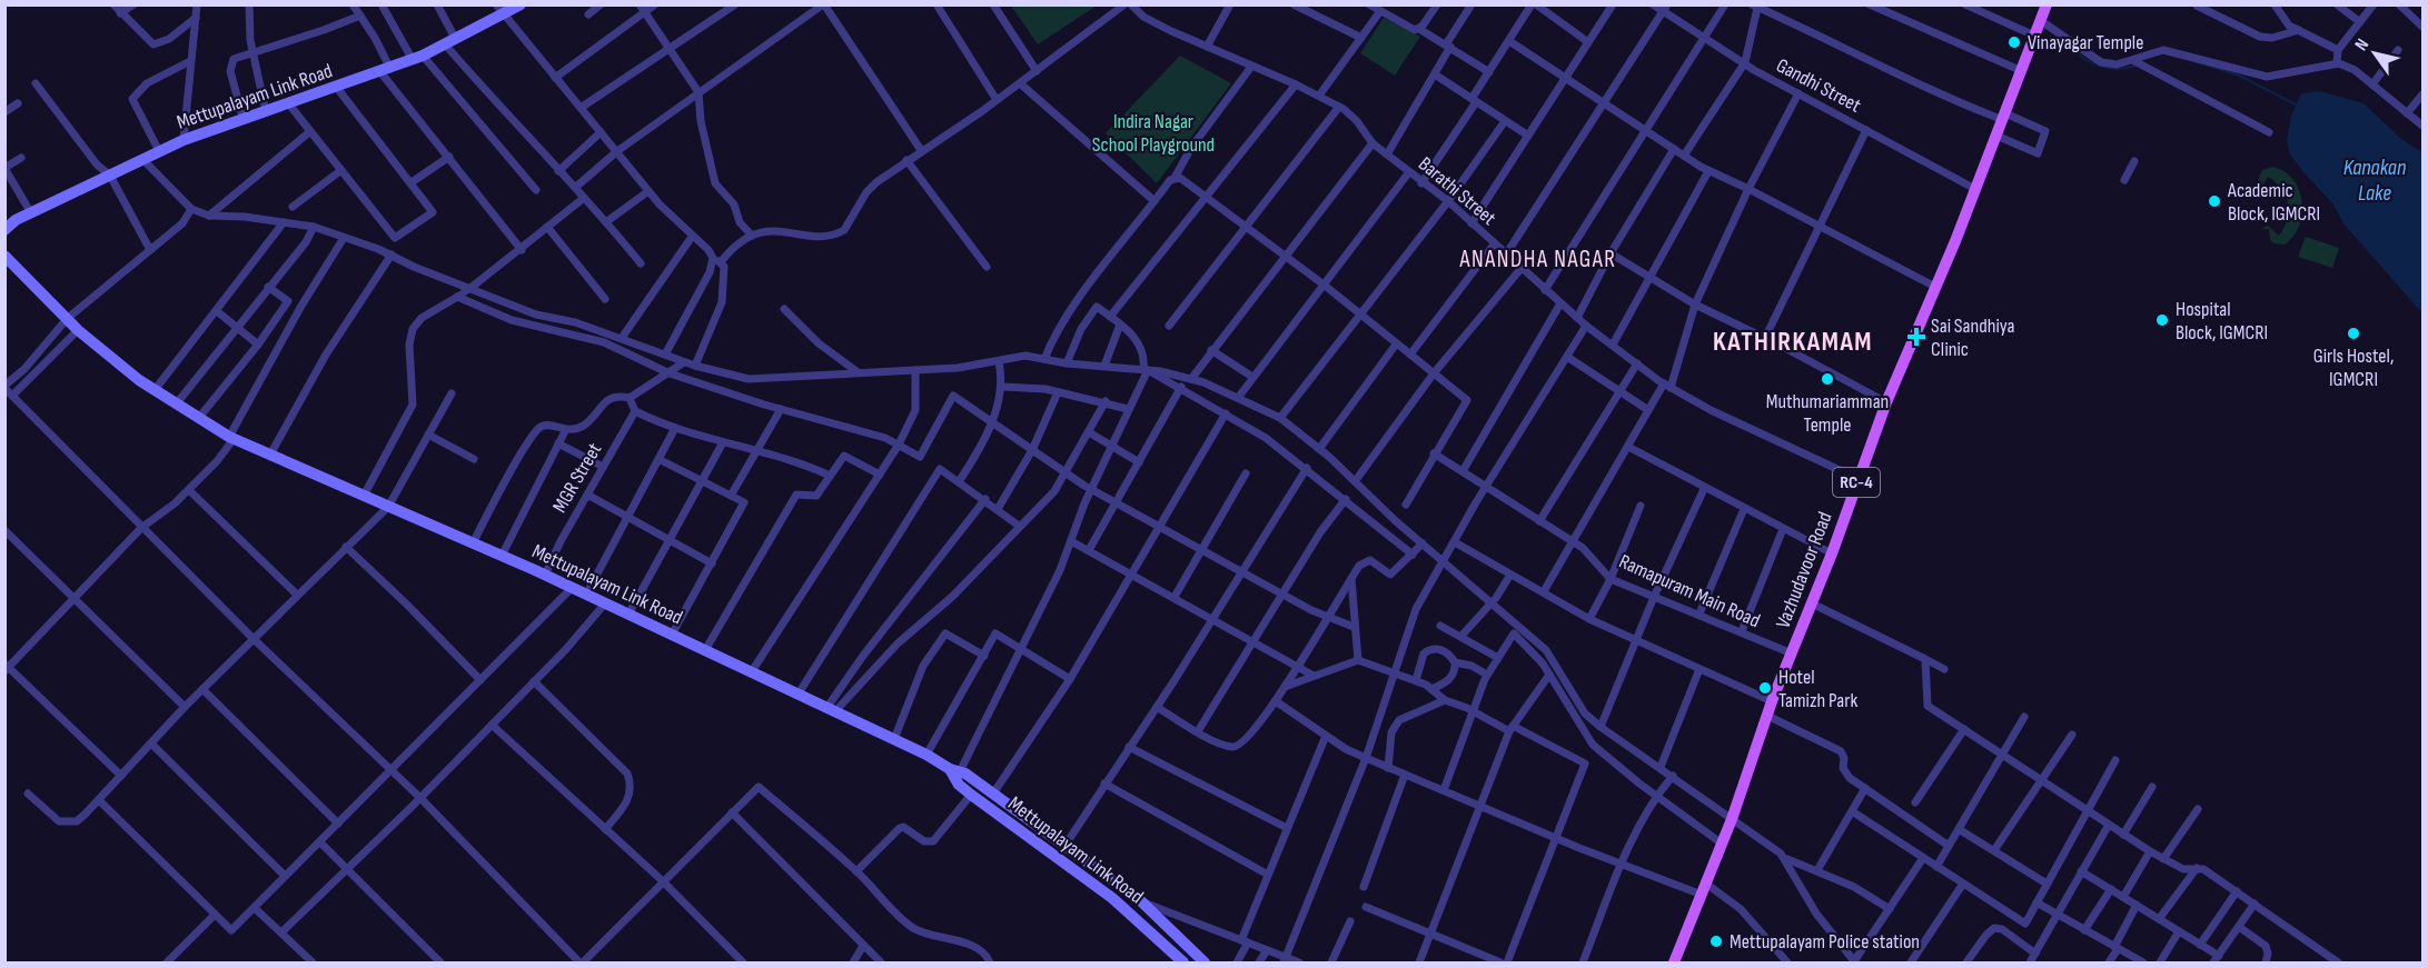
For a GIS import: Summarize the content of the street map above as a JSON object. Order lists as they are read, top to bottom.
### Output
{
  "streets": {
    "main road": ["RC-4", "Vazhudavoor Road"],
    "street": [
      "Gandhi Street",
      "Mettupalayam Link Road",
      "Barathi Street",
      "MGR Street",
      "Ramapuram Main Road"
    ]
  },
  "crossings": [
    ["Gandhi Street", "Vazhudavoor Road"],
    ["Mettupalayam Link Road", "MGR Street"],
    ["Barathi Street", "Vazhudavoor Road"],
    ["Vazhudavoor Road", "Ramapuram Main Road"]
  ],
  "districts": ["ANANDHA NAGAR", "KATHIRKAMAM"],
  "water": ["Kanakan Lake"],
  "parks": ["Indira Nagar School Playground"],
  "places": {
    "other": [
      "Vinayagar Temple",
      "Academic Block, IGMCRI",
      "Hospital Block, IGMCRI",
      "Girls Hostel, IGMCRI",
      "Muthumariamman Temple",
      "Hotel Tamizh Park",
      "Mettupalayam Police station"
    ],
    "health": ["Sai Sandhiya Clinic"]
  },
  "north": "top left"
}
